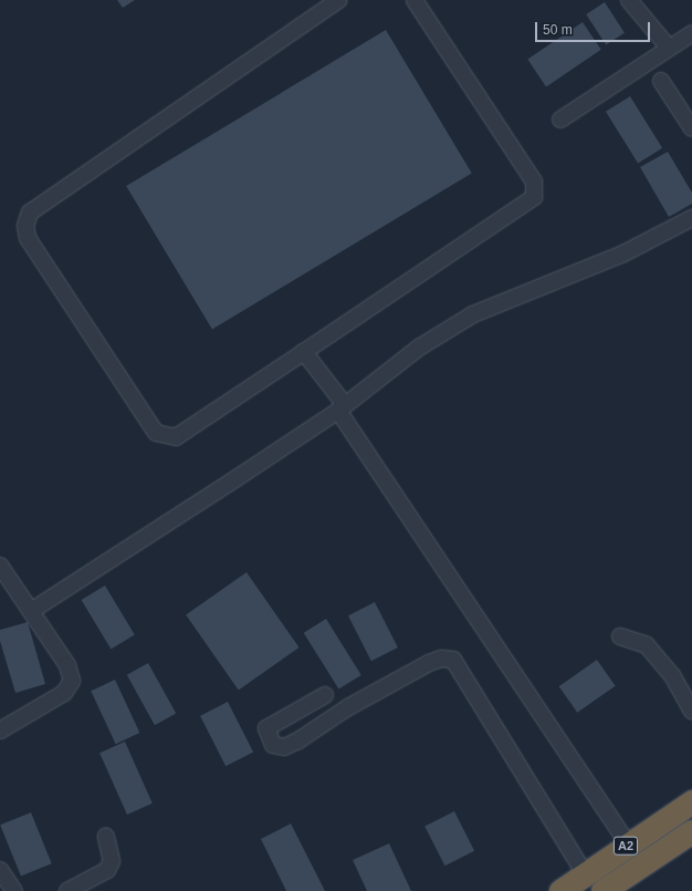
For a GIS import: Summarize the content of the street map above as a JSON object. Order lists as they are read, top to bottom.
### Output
{
  "streets": {
    "highway": ["A2"]
  },
  "scale_bar": "50 m"
}
